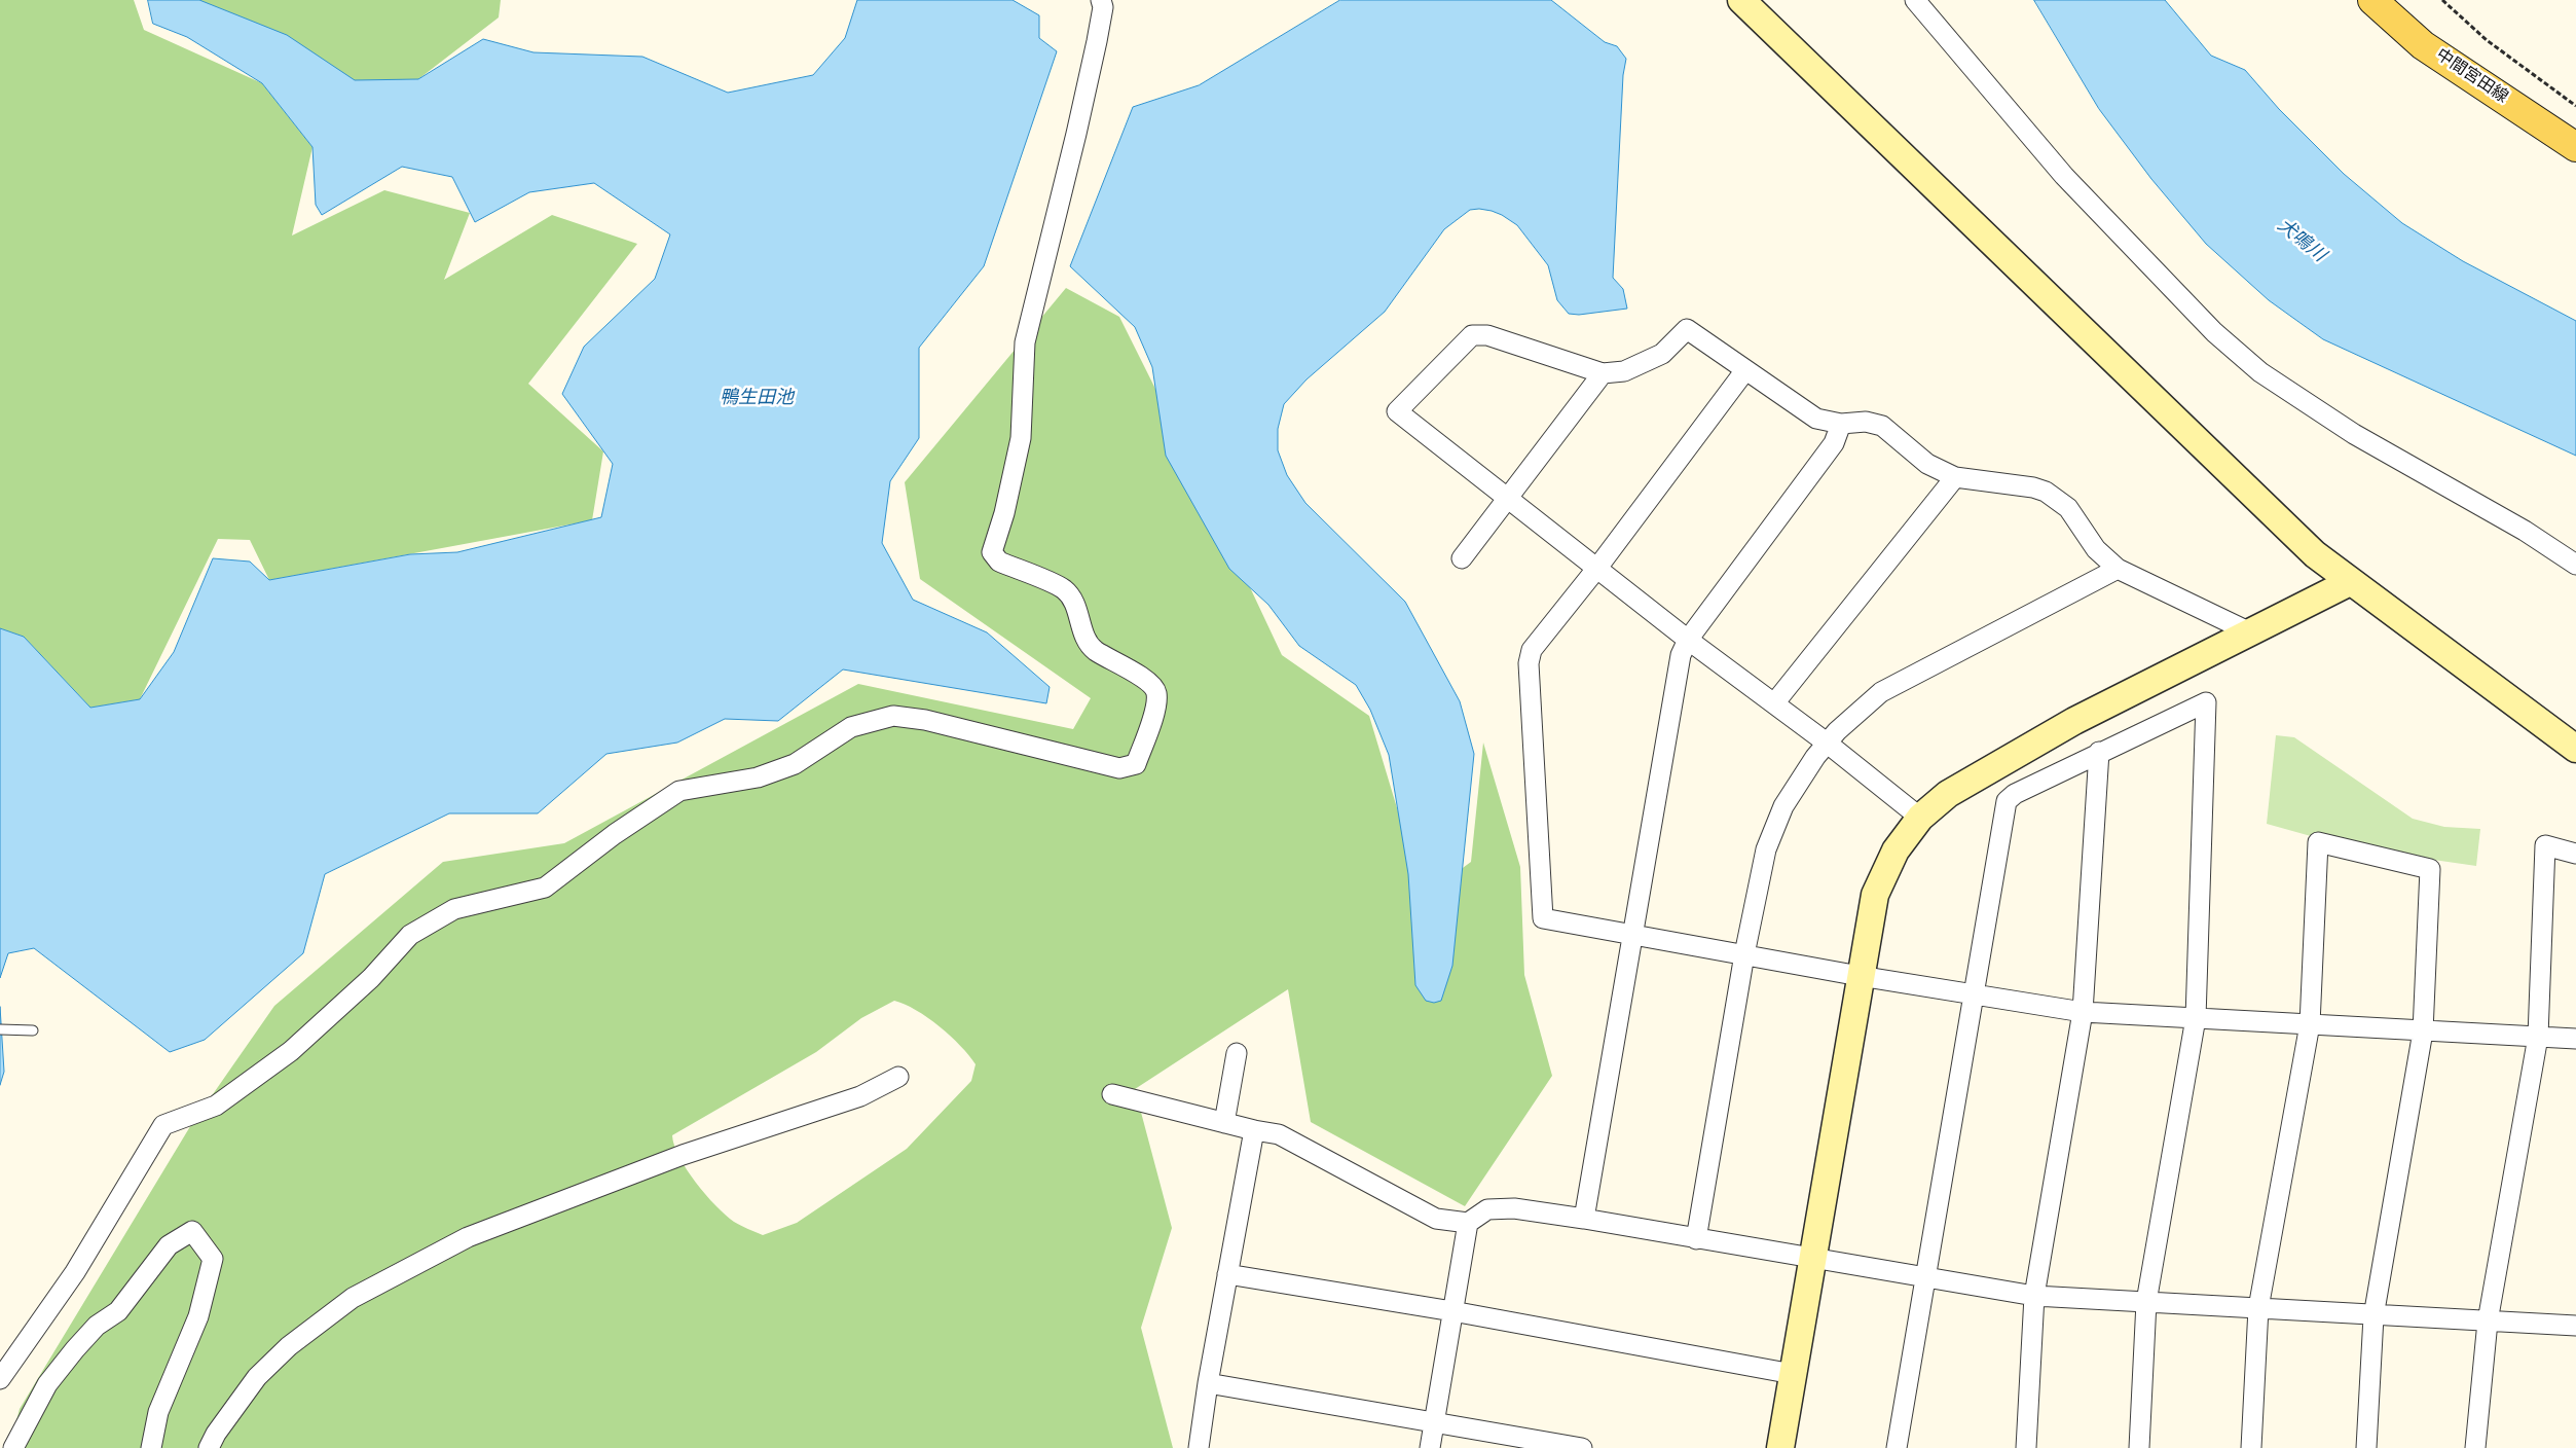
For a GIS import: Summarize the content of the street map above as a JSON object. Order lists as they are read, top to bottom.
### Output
{
  "streets": {
    "main road": ["中間宮田線"]
  },
  "water": ["犬鳴川", "鴨生田池"]
}
